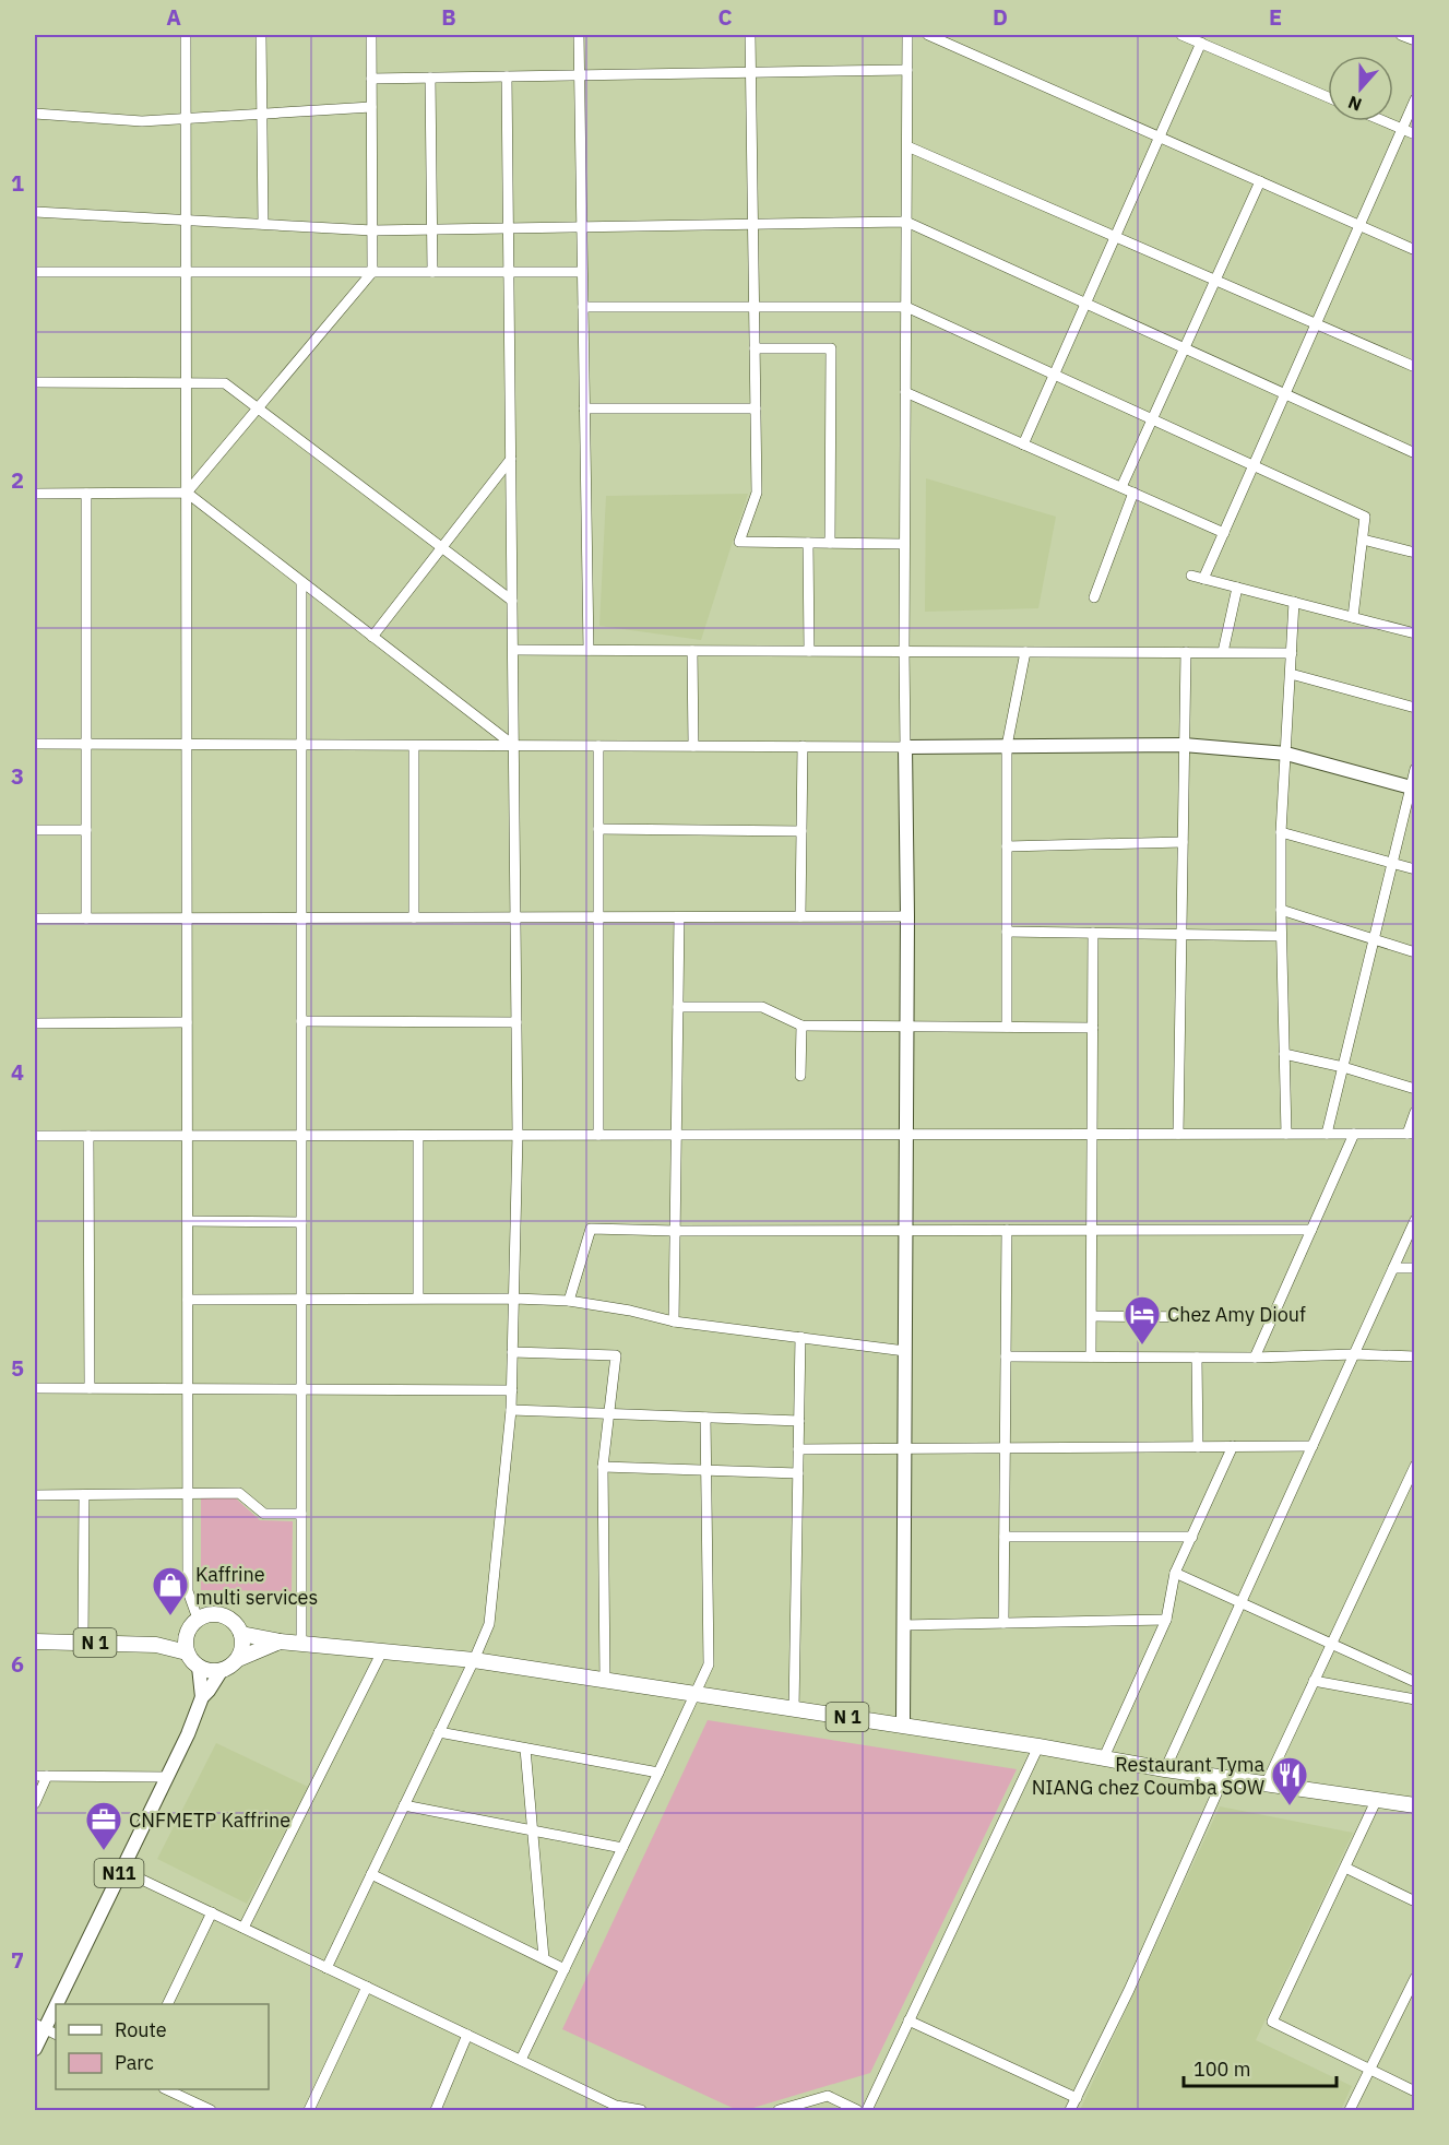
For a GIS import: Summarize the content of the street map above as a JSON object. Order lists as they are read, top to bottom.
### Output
{
  "streets": {
    "highway": ["N 1"],
    "main road": ["N11"]
  },
  "places": {
    "hotel": ["Chez Amy Diouf"],
    "shop": ["Kaffrine multi services"],
    "restaurant": ["Restaurant Tyma NIANG chez Coumba SOW"],
    "office": ["CNFMETP Kaffrine"]
  },
  "legend": ["Route", "Parc"],
  "scale_bar": "100 m",
  "north": "bottom",
  "grid": {
    "columns": [
      "A",
      "B",
      "C",
      "D",
      "E"
    ],
    "rows": [
      "1",
      "2",
      "3",
      "4",
      "5",
      "6",
      "7"
    ]
  }
}
